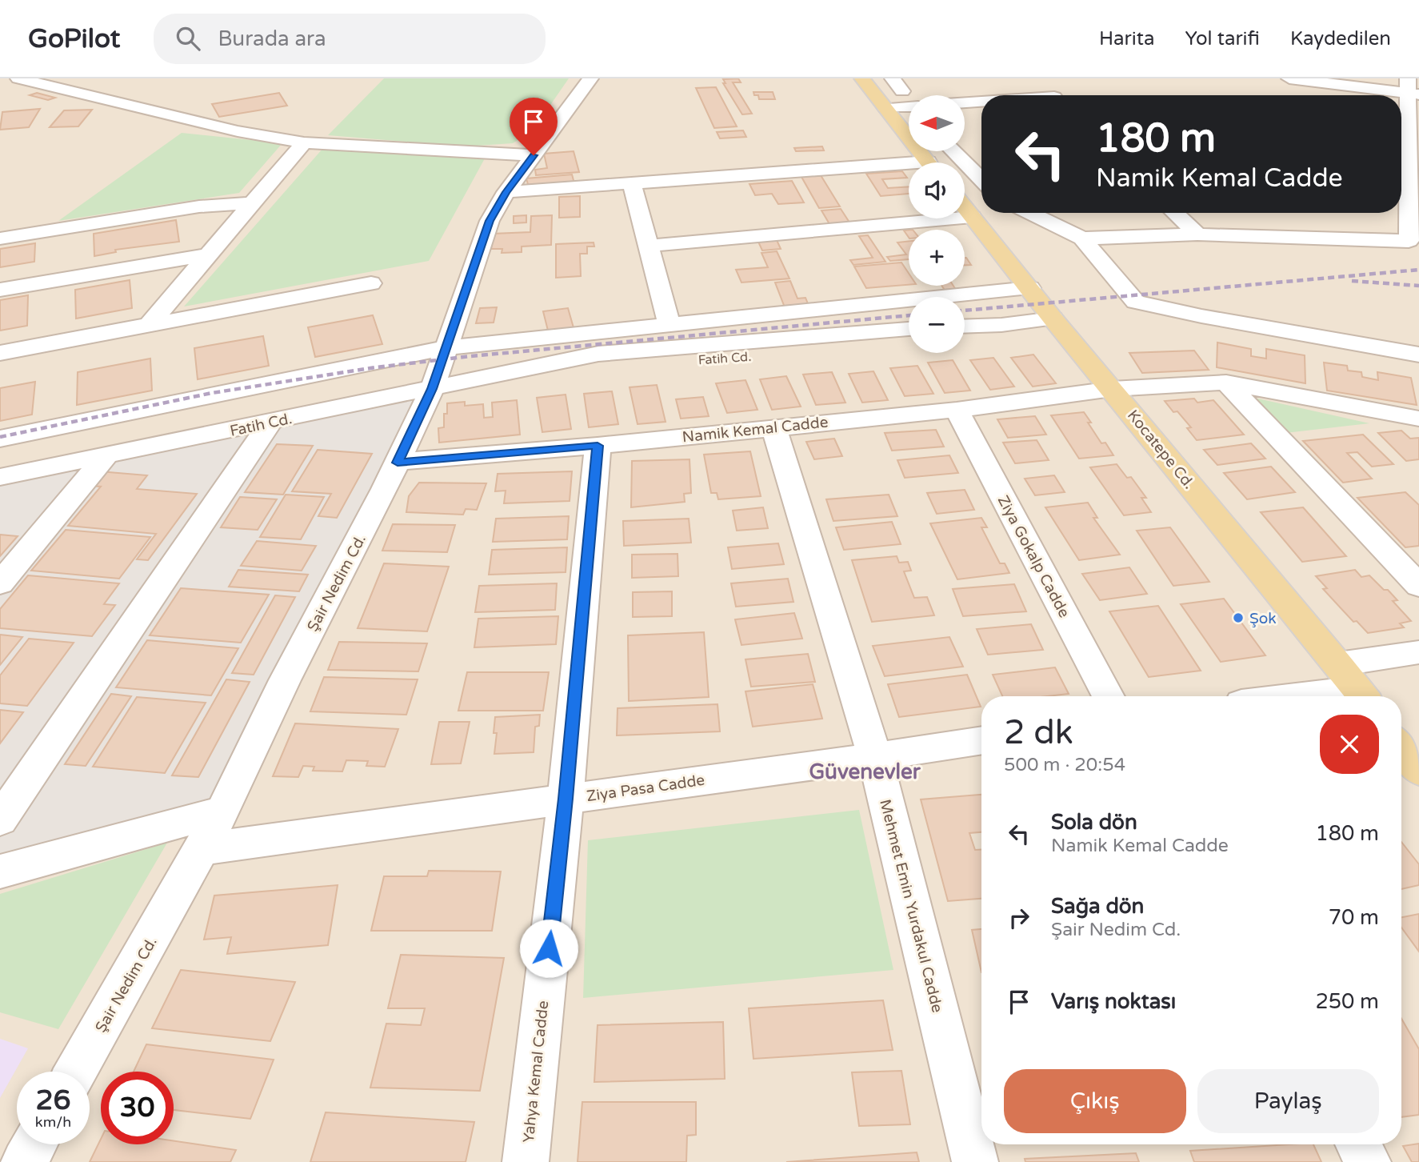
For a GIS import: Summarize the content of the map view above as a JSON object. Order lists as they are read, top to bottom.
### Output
{
  "streets": {
    "main road": ["Kocatepe Cd."],
    "street": [
      "Fatih Cd.",
      "Namik Kemal Cadde",
      "Ziya Gokalp Cadde",
      "Şair Nedim Cd.",
      "Ziya Pasa Cadde",
      "Mehmet Emin Yurdakul Cadde",
      "Yahya Kemal Cadde"
    ]
  },
  "crossings": [
    ["Fatih Cd.", "Şair Nedim Cd."],
    ["Namik Kemal Cadde", "Kocatepe Cd."],
    ["Namik Kemal Cadde", "Ziya Gokalp Cadde"],
    ["Namik Kemal Cadde", "Şair Nedim Cd."],
    ["Namik Kemal Cadde", "Mehmet Emin Yurdakul Cadde"],
    ["Namik Kemal Cadde", "Yahya Kemal Cadde"],
    ["Şair Nedim Cd.", "Ziya Pasa Cadde"],
    ["Ziya Pasa Cadde", "Mehmet Emin Yurdakul Cadde"],
    ["Ziya Pasa Cadde", "Yahya Kemal Cadde"]
  ],
  "districts": ["Güvenevler"],
  "places": ["Şok"],
  "north": "left",
  "page": {
    "header": "GoPilot",
    "search": "Burada ara",
    "nav": ["Harita", "Yol tarifi", "Kaydedilen"],
    "map_buttons": ["+", "−"],
    "turn": ["180 m", "Namik Kemal Cadde"],
    "heading": ["2 dk", "500 m · 20:54"],
    "list": [
      {
        "name": "Sola dön",
        "note": "Namik Kemal Cadde",
        "value": "180 m"
      },
      {
        "name": "Sağa dön",
        "note": "Şair Nedim Cd.",
        "value": "70 m"
      },
      {
        "name": "Varış noktası",
        "value": "250 m"
      }
    ],
    "buttons": ["Çıkış", "Paylaş"],
    "speed": "26 km/h",
    "limit": "30"
  }
}
